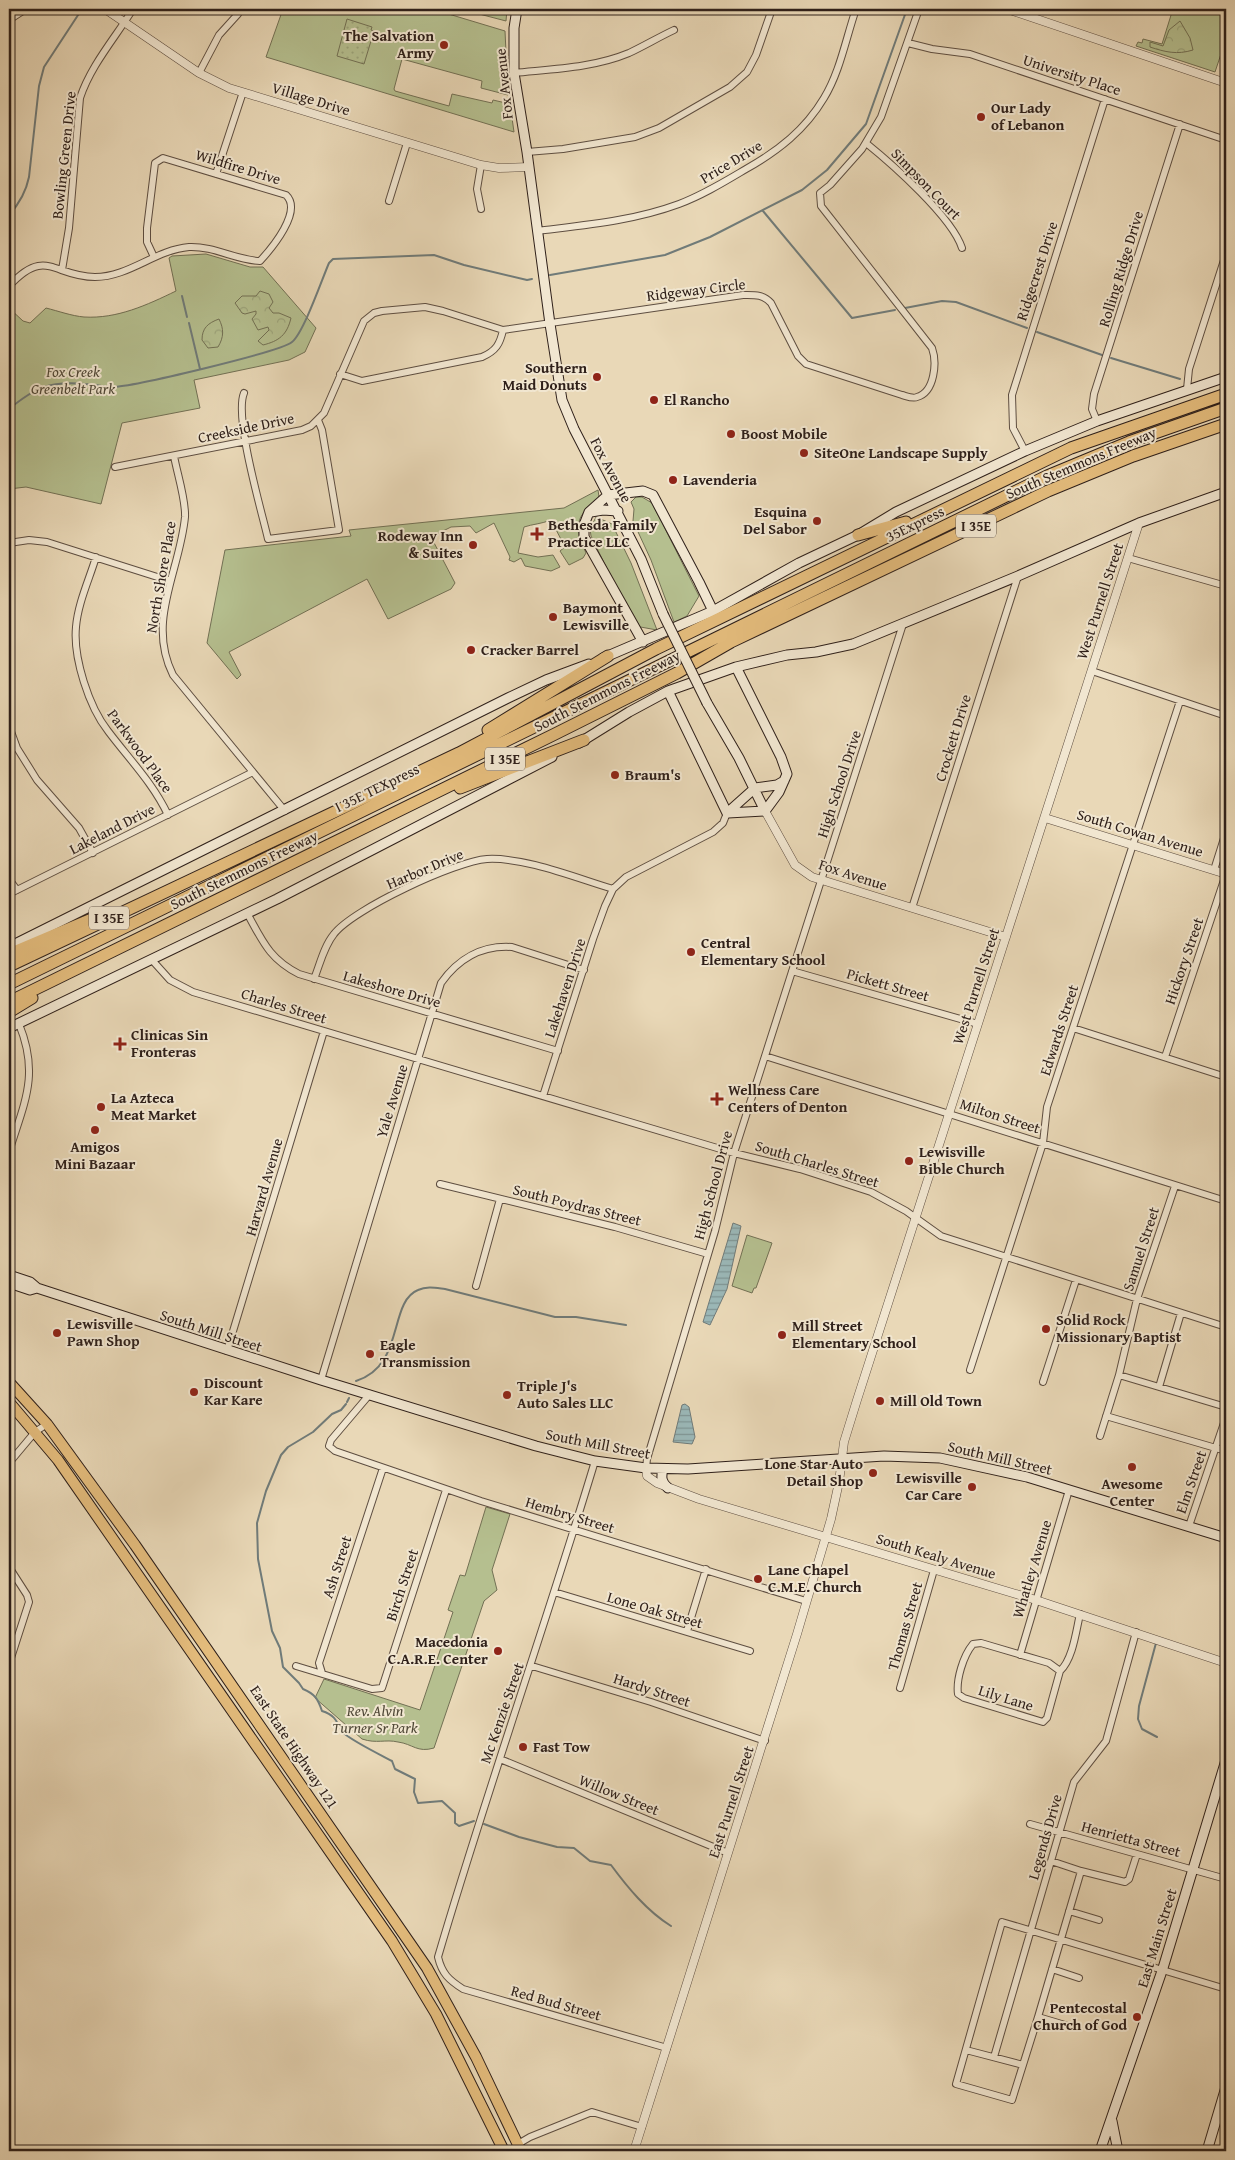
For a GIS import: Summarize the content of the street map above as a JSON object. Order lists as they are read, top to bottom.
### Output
{
  "streets": {
    "highway": [
      "South Stemmons Freeway",
      "35Express",
      "I 35E",
      "I 35E TEXpress"
    ],
    "main road": [
      "Fox Avenue",
      "South Mill Street",
      "East State Highway 121",
      "East Main Street"
    ],
    "street": [
      "University Place",
      "Village Drive",
      "Bowling Green Drive",
      "Price Drive",
      "Wildfire Drive",
      "Simpson Court",
      "Rolling Ridge Drive",
      "Ridgecrest Drive",
      "Ridgeway Circle",
      "Creekside Drive",
      "North Shore Place",
      "West Purnell Street",
      "Crockett Drive",
      "Parkwood Place",
      "High School Drive",
      "Lakeland Drive",
      "South Cowan Avenue",
      "Harbor Drive",
      "Hickory Street",
      "Pickett Street",
      "Lakehaven Drive",
      "Lakeshore Drive",
      "Charles Street",
      "Edwards Street",
      "Yale Avenue",
      "Milton Street",
      "South Charles Street",
      "Harvard Avenue",
      "South Poydras Street",
      "Samuel Street",
      "Elm Street",
      "Hembry Street",
      "South Kealy Avenue",
      "Ash Street",
      "Whatley Avenue",
      "Birch Street",
      "Lone Oak Street",
      "Thomas Street",
      "Hardy Street",
      "Lily Lane",
      "Mc Kenzie Street",
      "Willow Street",
      "East Purnell Street",
      "Legends Drive",
      "Henrietta Street",
      "Red Bud Street"
    ]
  },
  "crossings": [
    ["University Place", "Rolling Ridge Drive"],
    ["University Place", "Ridgecrest Drive"],
    ["Fox Avenue", "Village Drive"],
    ["Fox Avenue", "Price Drive"],
    ["Fox Avenue", "Ridgeway Circle"],
    ["Fox Avenue", "West Purnell Street"],
    ["Fox Avenue", "Crockett Drive"],
    ["Fox Avenue", "High School Drive"],
    ["Village Drive", "Bowling Green Drive"],
    ["Bowling Green Drive", "Wildfire Drive"],
    ["Simpson Court", "Ridgeway Circle"],
    ["Rolling Ridge Drive", "South Stemmons Freeway"],
    ["Ridgecrest Drive", "South Stemmons Freeway"],
    ["Creekside Drive", "North Shore Place"],
    ["South Stemmons Freeway", "North Shore Place"],
    ["South Stemmons Freeway", "West Purnell Street"],
    ["South Stemmons Freeway", "Crockett Drive"],
    ["South Stemmons Freeway", "High School Drive"],
    ["South Stemmons Freeway", "Lakeshore Drive"],
    ["South Stemmons Freeway", "Charles Street"],
    ["35Express", "I 35E TEXpress"],
    ["North Shore Place", "Lakeland Drive"],
    ["West Purnell Street", "South Cowan Avenue"],
    ["West Purnell Street", "Pickett Street"],
    ["West Purnell Street", "Milton Street"],
    ["West Purnell Street", "South Charles Street"],
    ["West Purnell Street", "South Mill Street"],
    ["West Purnell Street", "East Purnell Street"],
    ["Parkwood Place", "Lakeland Drive"],
    ["High School Drive", "Pickett Street"],
    ["High School Drive", "Milton Street"],
    ["High School Drive", "South Charles Street"],
    ["High School Drive", "South Poydras Street"],
    ["High School Drive", "South Mill Street"],
    ["High School Drive", "South Kealy Avenue"],
    ["South Cowan Avenue", "Hickory Street"],
    ["South Cowan Avenue", "Edwards Street"],
    ["Harbor Drive", "Lakehaven Drive"],
    ["Harbor Drive", "Lakeshore Drive"],
    ["Lakehaven Drive", "Lakeshore Drive"],
    ["Lakehaven Drive", "Yale Avenue"],
    ["Lakehaven Drive", "South Charles Street"],
    ["Lakeshore Drive", "Yale Avenue"],
    ["Charles Street", "Yale Avenue"],
    ["Charles Street", "South Charles Street"],
    ["Charles Street", "Harvard Avenue"],
    ["Edwards Street", "Milton Street"],
    ["Edwards Street", "South Charles Street"],
    ["Yale Avenue", "South Charles Street"],
    ["Yale Avenue", "South Mill Street"],
    ["Milton Street", "Samuel Street"],
    ["South Charles Street", "Samuel Street"],
    ["Harvard Avenue", "South Mill Street"],
    ["South Mill Street", "Elm Street"],
    ["South Mill Street", "Hembry Street"],
    ["South Mill Street", "South Kealy Avenue"],
    ["South Mill Street", "Whatley Avenue"],
    ["South Mill Street", "Mc Kenzie Street"],
    ["South Mill Street", "East Purnell Street"],
    ["Hembry Street", "Ash Street"],
    ["Hembry Street", "Birch Street"],
    ["Hembry Street", "Mc Kenzie Street"],
    ["Hembry Street", "East Purnell Street"],
    ["South Kealy Avenue", "Whatley Avenue"],
    ["South Kealy Avenue", "Thomas Street"],
    ["South Kealy Avenue", "East Purnell Street"],
    ["South Kealy Avenue", "Legends Drive"],
    ["Ash Street", "Birch Street"],
    ["Whatley Avenue", "Lily Lane"],
    ["Lone Oak Street", "Mc Kenzie Street"],
    ["Hardy Street", "Mc Kenzie Street"],
    ["Hardy Street", "East Purnell Street"],
    ["Mc Kenzie Street", "Willow Street"],
    ["Mc Kenzie Street", "Red Bud Street"],
    ["Willow Street", "East Purnell Street"],
    ["East Purnell Street", "Red Bud Street"],
    ["Legends Drive", "Henrietta Street"],
    ["Henrietta Street", "East Main Street"]
  ],
  "parks": ["Fox Creek Greenbelt Park", "Rev. Alvin Turner Sr Park"],
  "places": {
    "other": [
      "The Salvation Army",
      "Our Lady of Lebanon",
      "Southern Maid Donuts",
      "El Rancho",
      "Boost Mobile",
      "SiteOne Landscape Supply",
      "Lavenderia",
      "Esquina Del Sabor",
      "Rodeway Inn & Suites",
      "Baymont Lewisville",
      "Cracker Barrel",
      "Braum's",
      "Central Elementary School",
      "La Azteca Meat Market",
      "Amigos Mini Bazaar",
      "Lewisville Bible Church",
      "Solid Rock Missionary Baptist",
      "Lewisville Pawn Shop",
      "Mill Street Elementary School",
      "Eagle Transmission",
      "Discount Kar Kare",
      "Triple J's Auto Sales LLC",
      "Mill Old Town",
      "Awesome Center",
      "Lone Star Auto Detail Shop",
      "Lewisville Car Care",
      "Lane Chapel C.M.E. Church",
      "Macedonia C.A.R.E. Center",
      "Fast Tow",
      "Pentecostal Church of God"
    ],
    "health": ["Bethesda Family Practice LLC", "Clinicas Sin Fronteras", "Wellness Care Centers of Denton"]
  }
}
